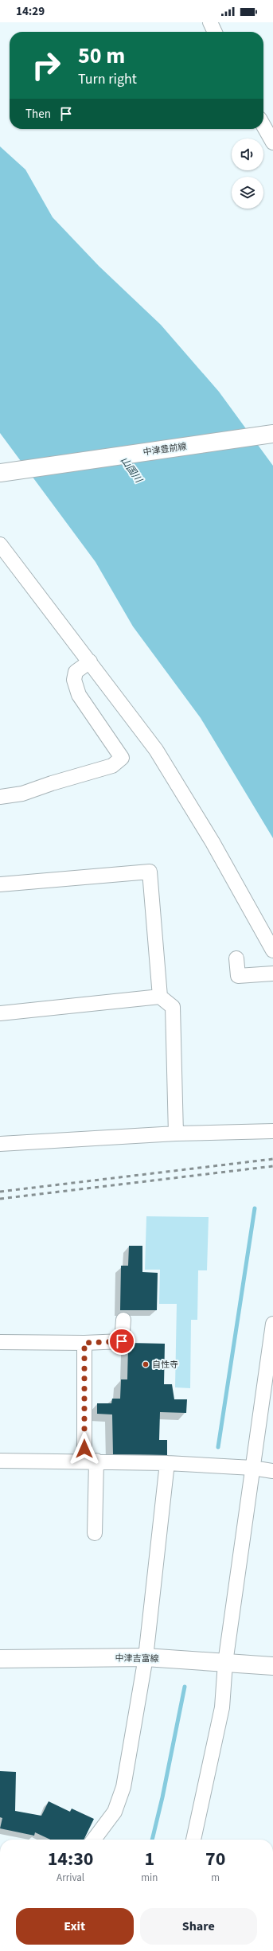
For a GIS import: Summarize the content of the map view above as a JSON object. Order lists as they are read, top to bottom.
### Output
{
  "streets": {
    "main road": ["中津豊前線", "中津吉富線"]
  },
  "water": ["山国川"],
  "places": ["自性寺"],
  "page": {
    "status": "14:29",
    "turn": ["50 m", "Turn right"],
    "then": "Then",
    "eta": [
      "14:30",
      "Arrival",
      "1",
      "min",
      "70",
      "m"
    ],
    "buttons": ["Exit", "Share"]
  }
}
